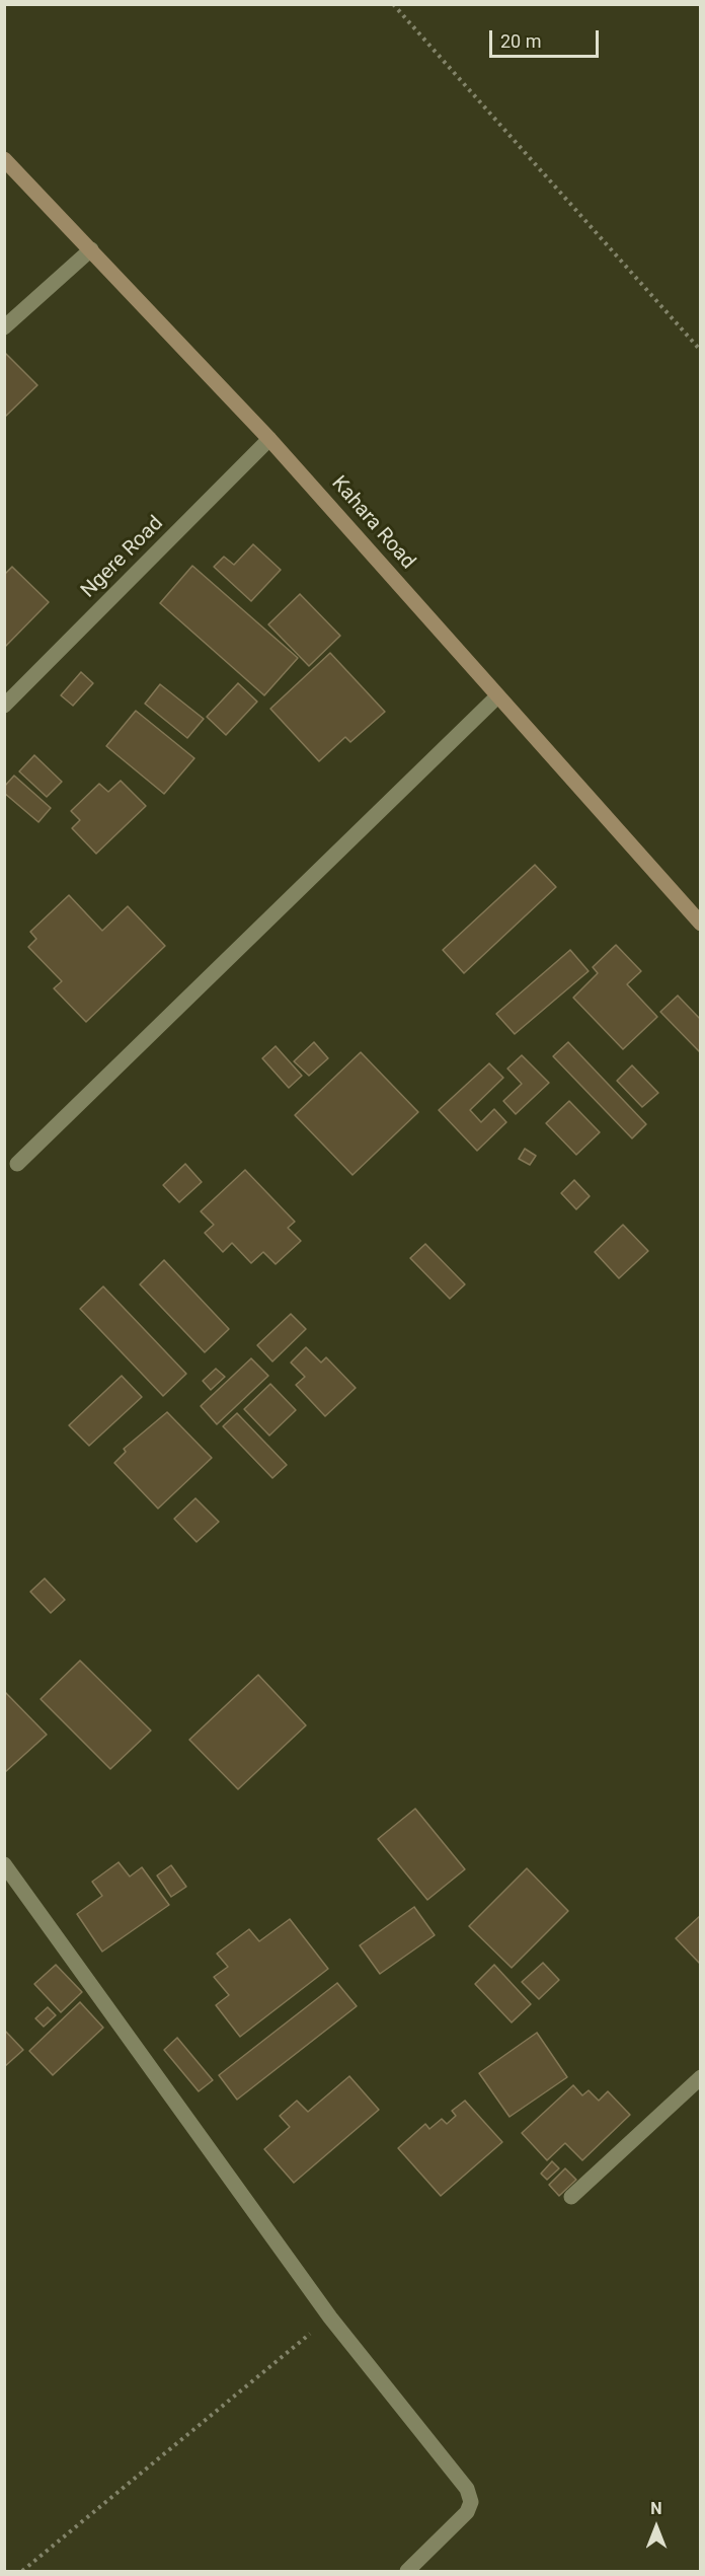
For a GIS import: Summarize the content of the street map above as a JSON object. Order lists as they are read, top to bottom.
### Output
{
  "streets": {
    "street": ["Kahara Road", "Ngere Road"]
  },
  "crossings": [
    ["Kahara Road", "Ngere Road"]
  ],
  "scale_bar": "20 m",
  "north": "top"
}
